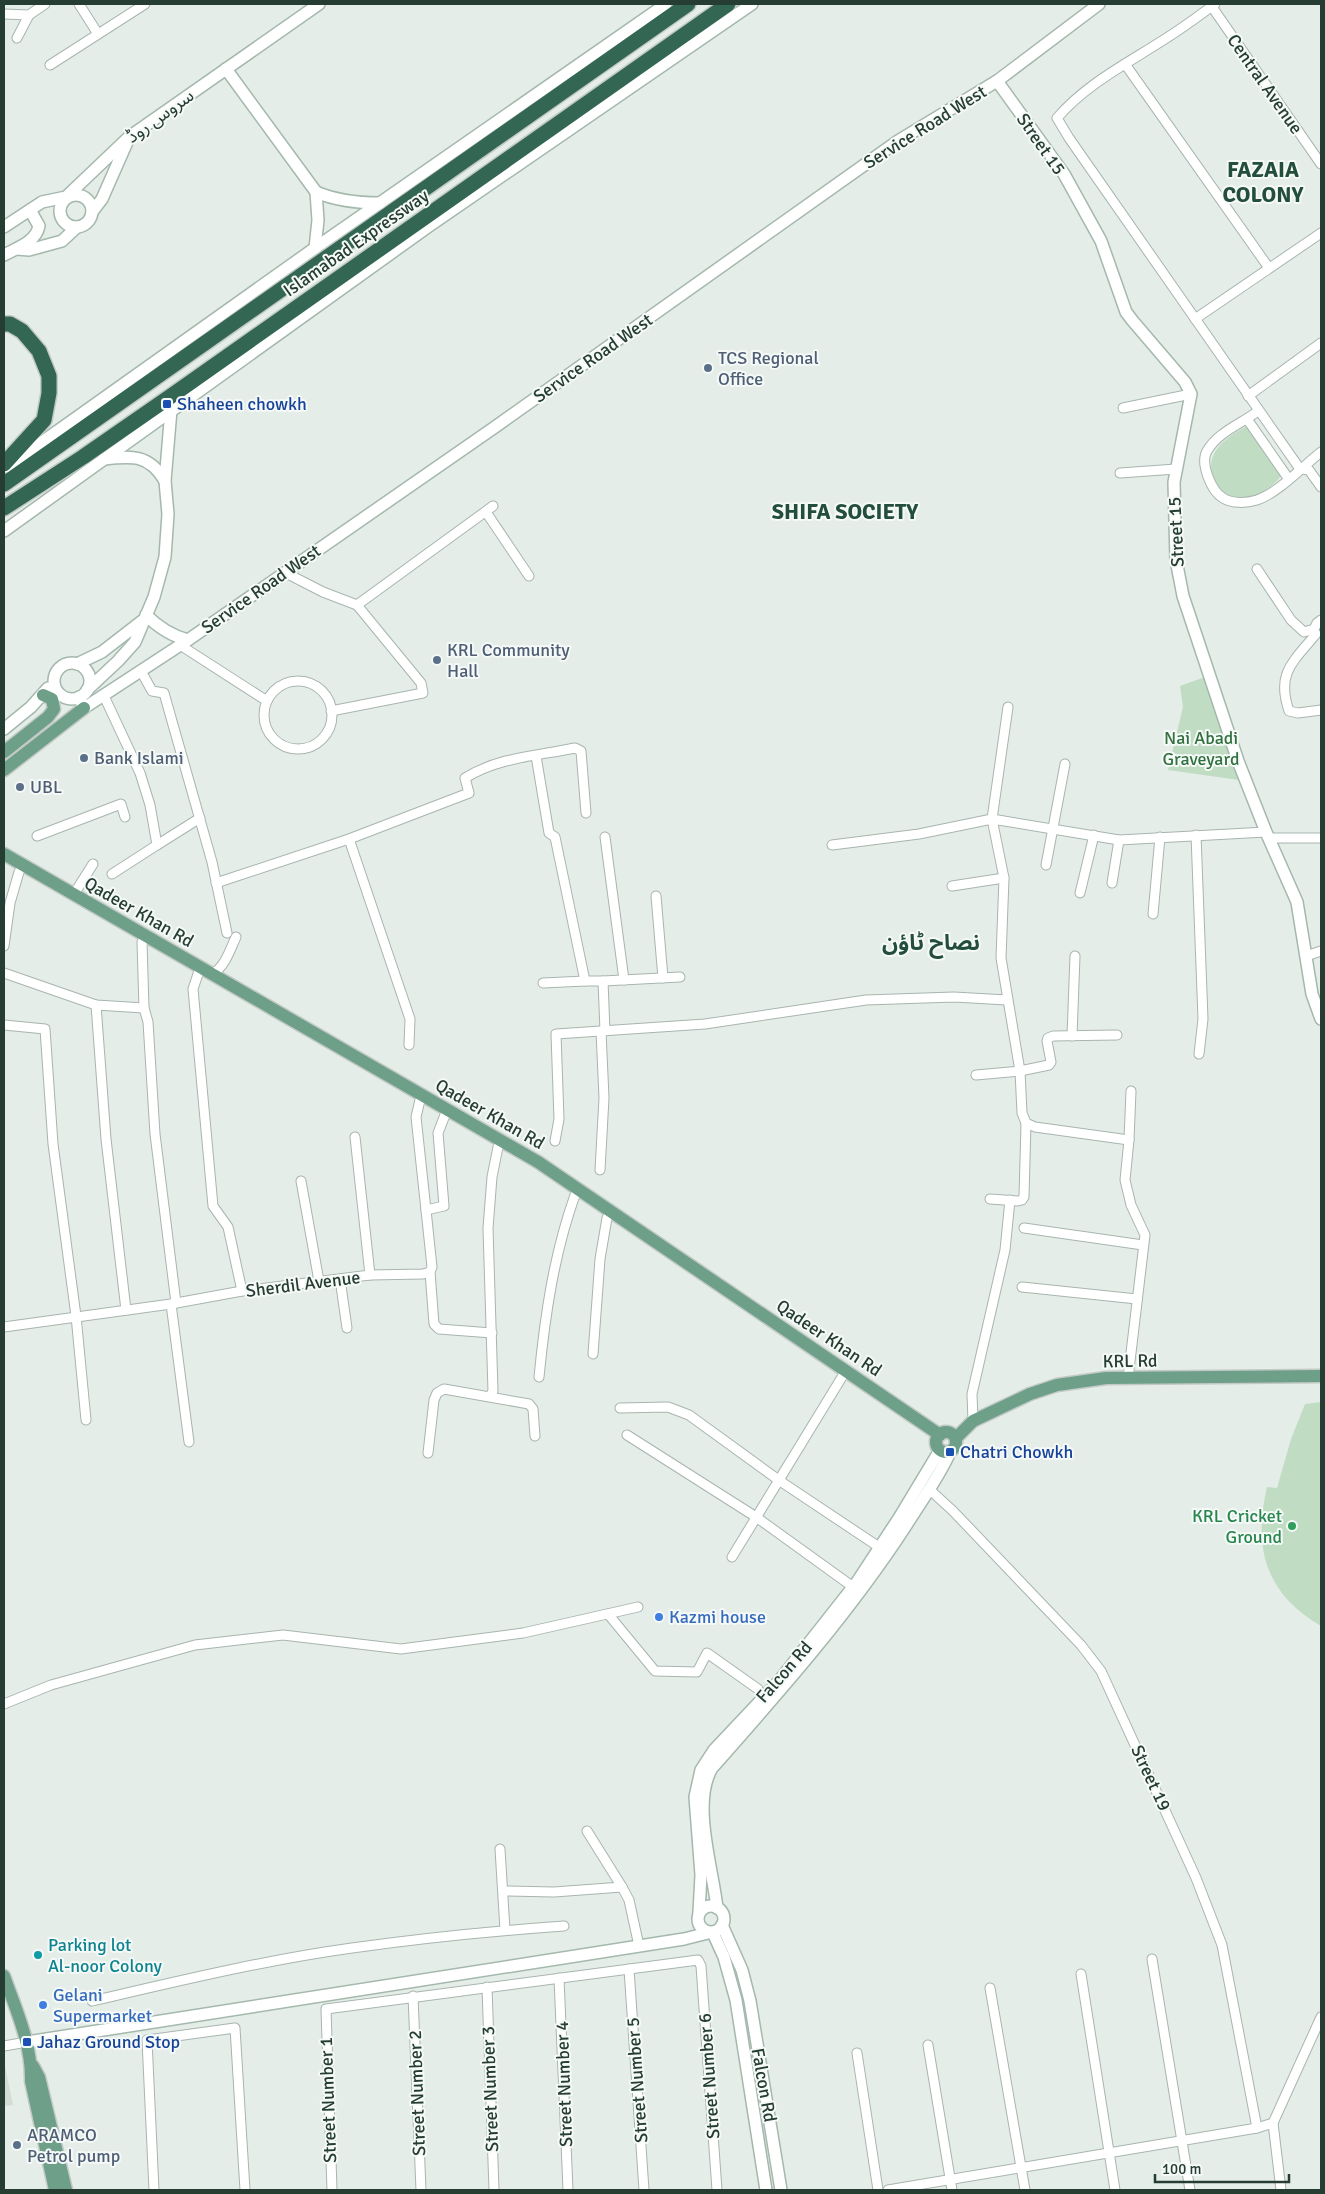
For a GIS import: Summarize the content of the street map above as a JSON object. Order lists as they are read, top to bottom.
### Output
{
  "streets": {
    "highway": ["Islamabad Expressway"],
    "main road": ["Qadeer Khan Rd", "KRL Rd"],
    "street": [
      "Central Avenue",
      "سروس روڈ",
      "Service Road West",
      "Street 15",
      "Sherdil Avenue",
      "Falcon Rd",
      "Street 19",
      "Street Number 6",
      "Street Number 5",
      "Street Number 4",
      "Street Number 3",
      "Street Number 2",
      "Street Number 1"
    ]
  },
  "crossings": [
    ["Service Road West", "Street 15"],
    ["Qadeer Khan Rd", "KRL Rd"],
    ["Qadeer Khan Rd", "Falcon Rd"],
    ["KRL Rd", "Falcon Rd"],
    ["Falcon Rd", "Street 19"],
    ["Street Number 6", "Street Number 5"],
    ["Street Number 2", "Street Number 1"]
  ],
  "districts": ["FAZAIA COLONY", "SHIFA SOCIETY", "نصاح ٹاؤن"],
  "parks": ["Nai Abadi Graveyard"],
  "places": {
    "other": [
      "TCS Regional Office",
      "KRL Community Hall",
      "Bank Islami",
      "UBL",
      "KRL Cricket Ground",
      "Kazmi house",
      "Parking lot Al-noor Colony",
      "Gelani Supermarket",
      "ARAMCO Petrol pump"
    ],
    "transit": ["Shaheen chowkh", "Chatri Chowkh", "Jahaz Ground Stop"]
  },
  "scale_bar": "100 m"
}
